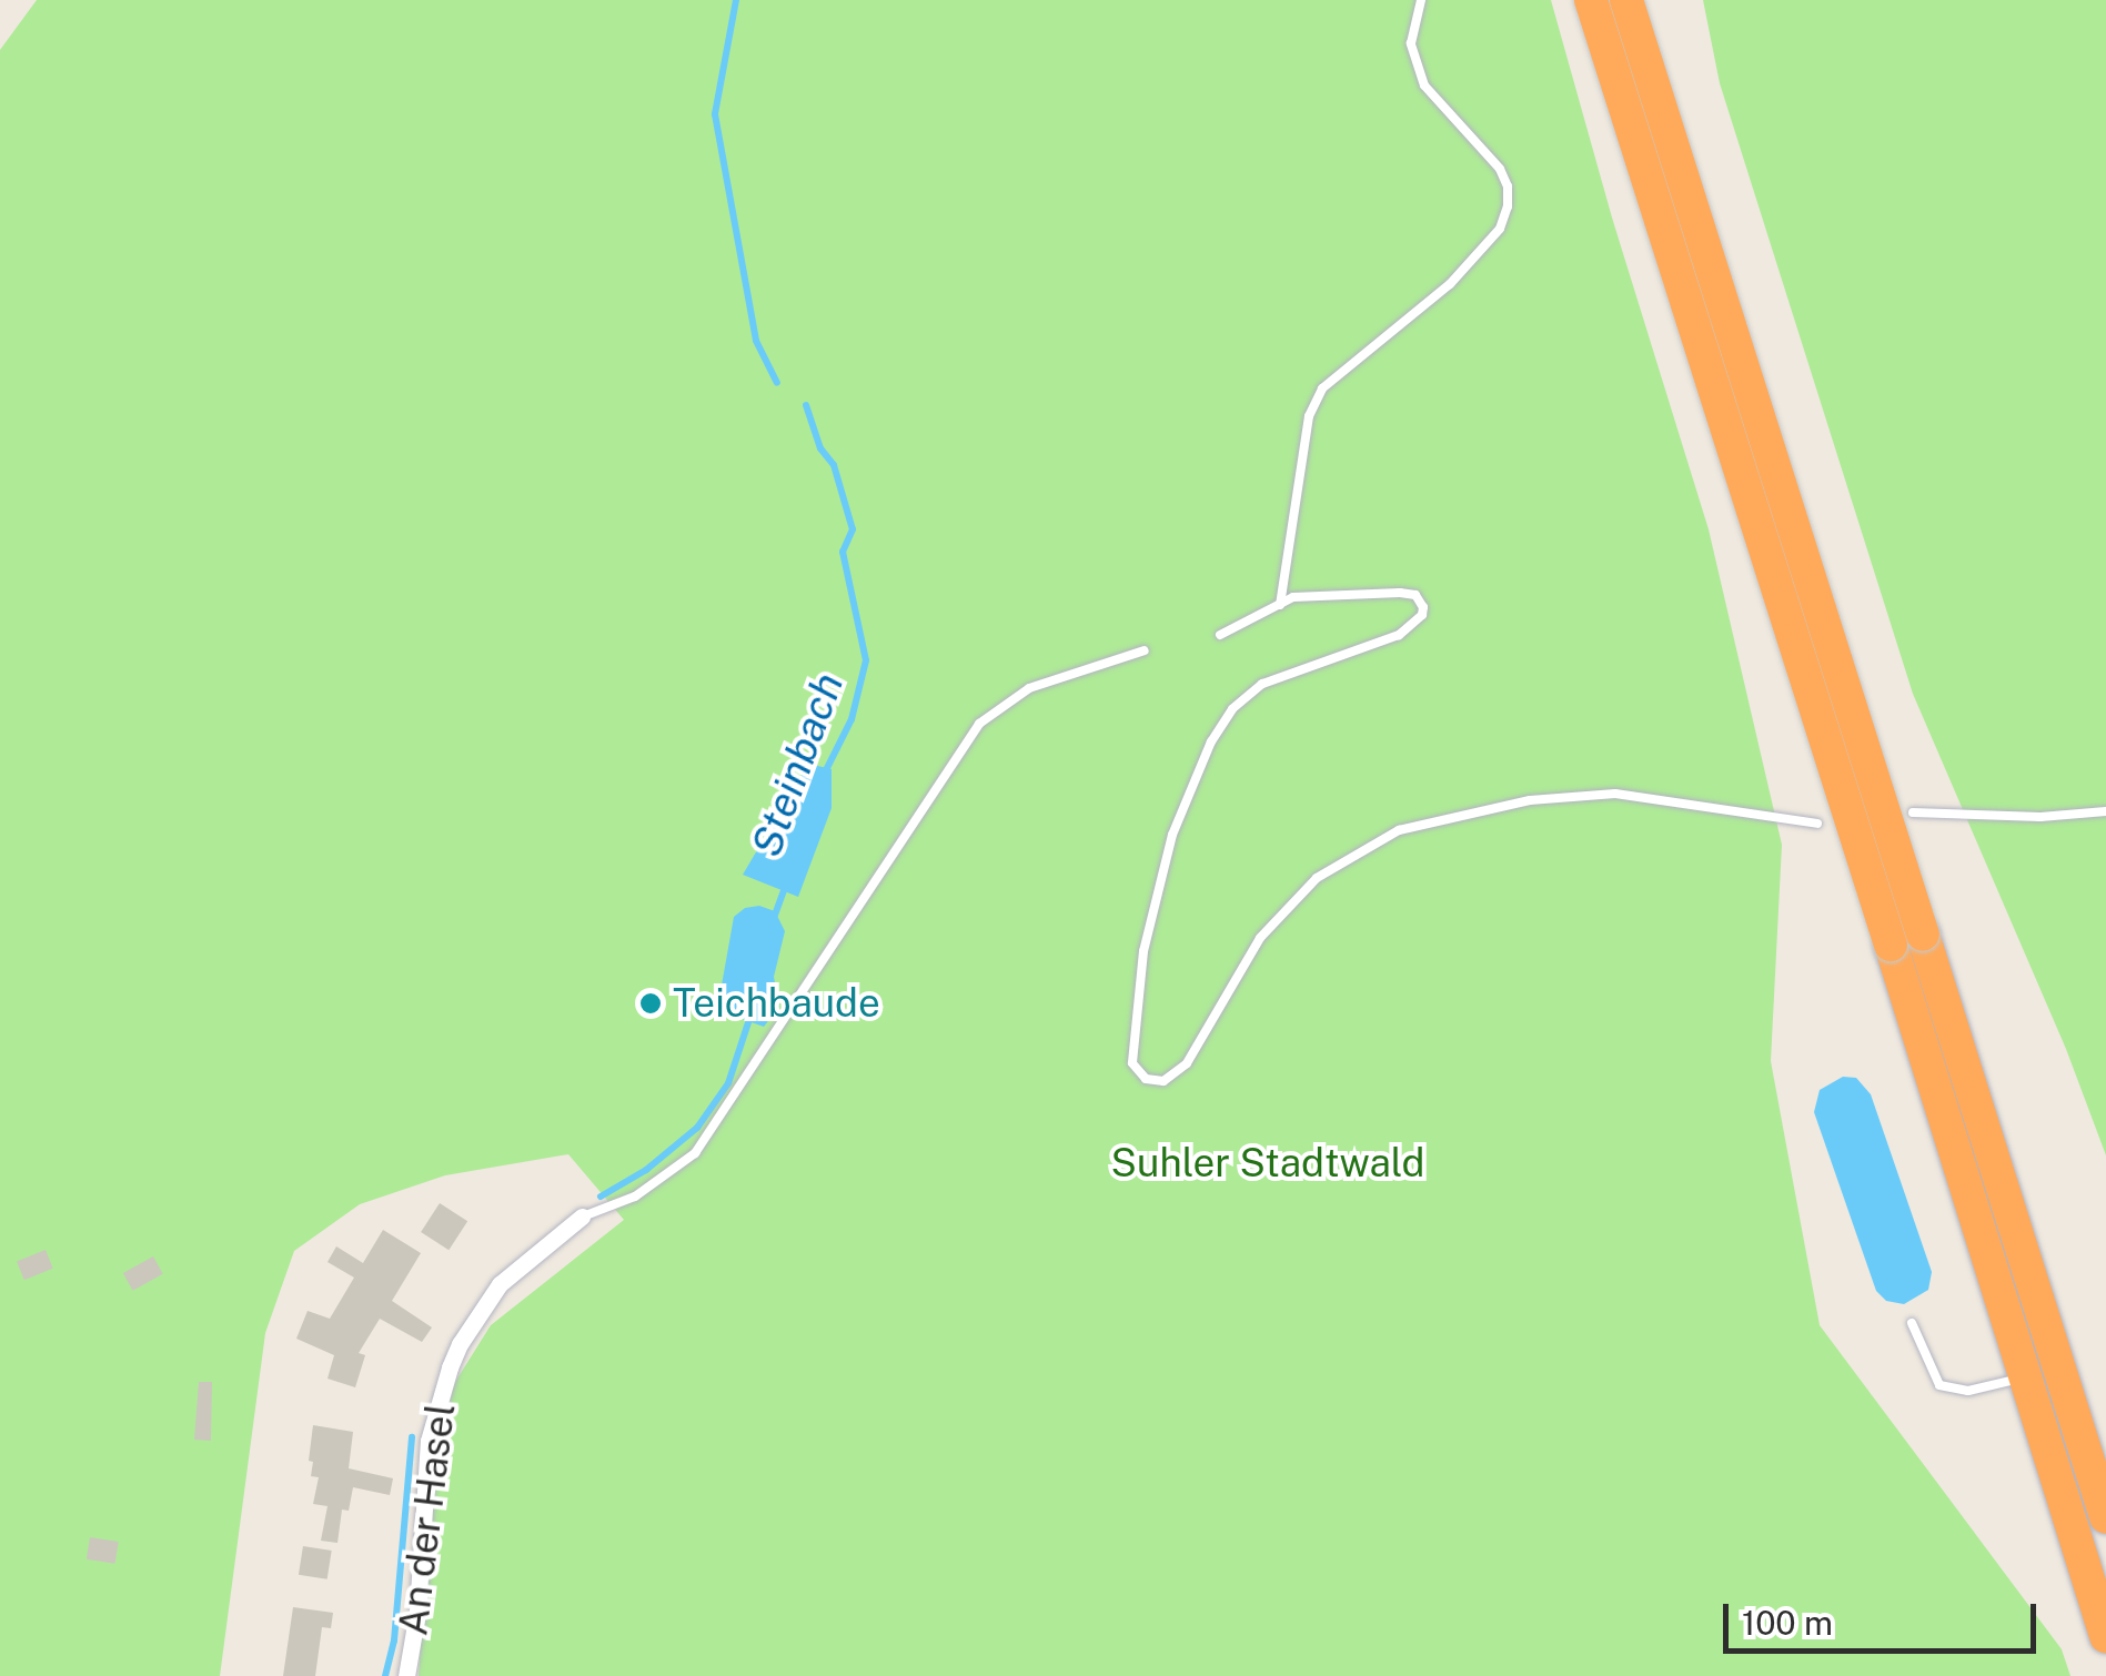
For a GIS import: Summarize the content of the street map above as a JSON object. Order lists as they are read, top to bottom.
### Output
{
  "streets": {
    "street": ["An der Hasel"]
  },
  "water": ["Steinbach"],
  "parks": ["Suhler Stadtwald"],
  "places": ["Teichbaude"],
  "scale_bar": "100 m"
}
